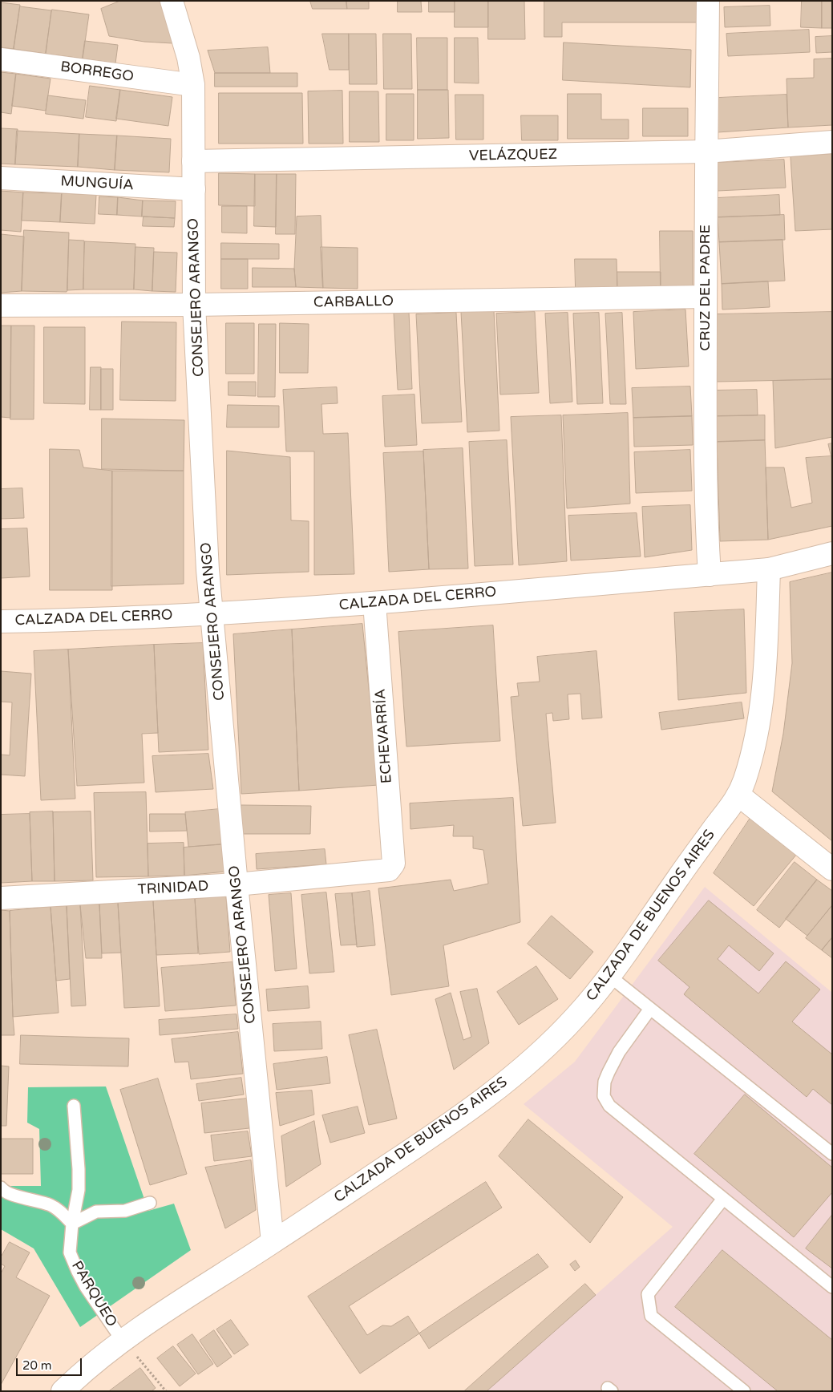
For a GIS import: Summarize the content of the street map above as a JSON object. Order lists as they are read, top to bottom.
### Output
{
  "streets": {
    "street": [
      "BORREGO",
      "VELÁZQUEZ",
      "MUNGUÍA",
      "CRUZ DEL PADRE",
      "CONSEJERO ARANGO",
      "CARBALLO",
      "CALZADA DEL CERRO",
      "ECHEVARRÍA",
      "TRINIDAD",
      "CALZADA DE BUENOS AIRES"
    ],
    "lane": ["PARQUEO"]
  },
  "crossings": [
    ["BORREGO", "CONSEJERO ARANGO"],
    ["VELÁZQUEZ", "CRUZ DEL PADRE"],
    ["VELÁZQUEZ", "CONSEJERO ARANGO"],
    ["MUNGUÍA", "CONSEJERO ARANGO"],
    ["CRUZ DEL PADRE", "CARBALLO"],
    ["CRUZ DEL PADRE", "CALZADA DEL CERRO"],
    ["CONSEJERO ARANGO", "CARBALLO"],
    ["CONSEJERO ARANGO", "CALZADA DEL CERRO"],
    ["CONSEJERO ARANGO", "TRINIDAD"],
    ["CONSEJERO ARANGO", "CALZADA DE BUENOS AIRES"],
    ["CALZADA DEL CERRO", "ECHEVARRÍA"],
    ["CALZADA DEL CERRO", "CALZADA DE BUENOS AIRES"],
    ["ECHEVARRÍA", "TRINIDAD"],
    ["CALZADA DE BUENOS AIRES", "PARQUEO"]
  ],
  "scale_bar": "20 m"
}
